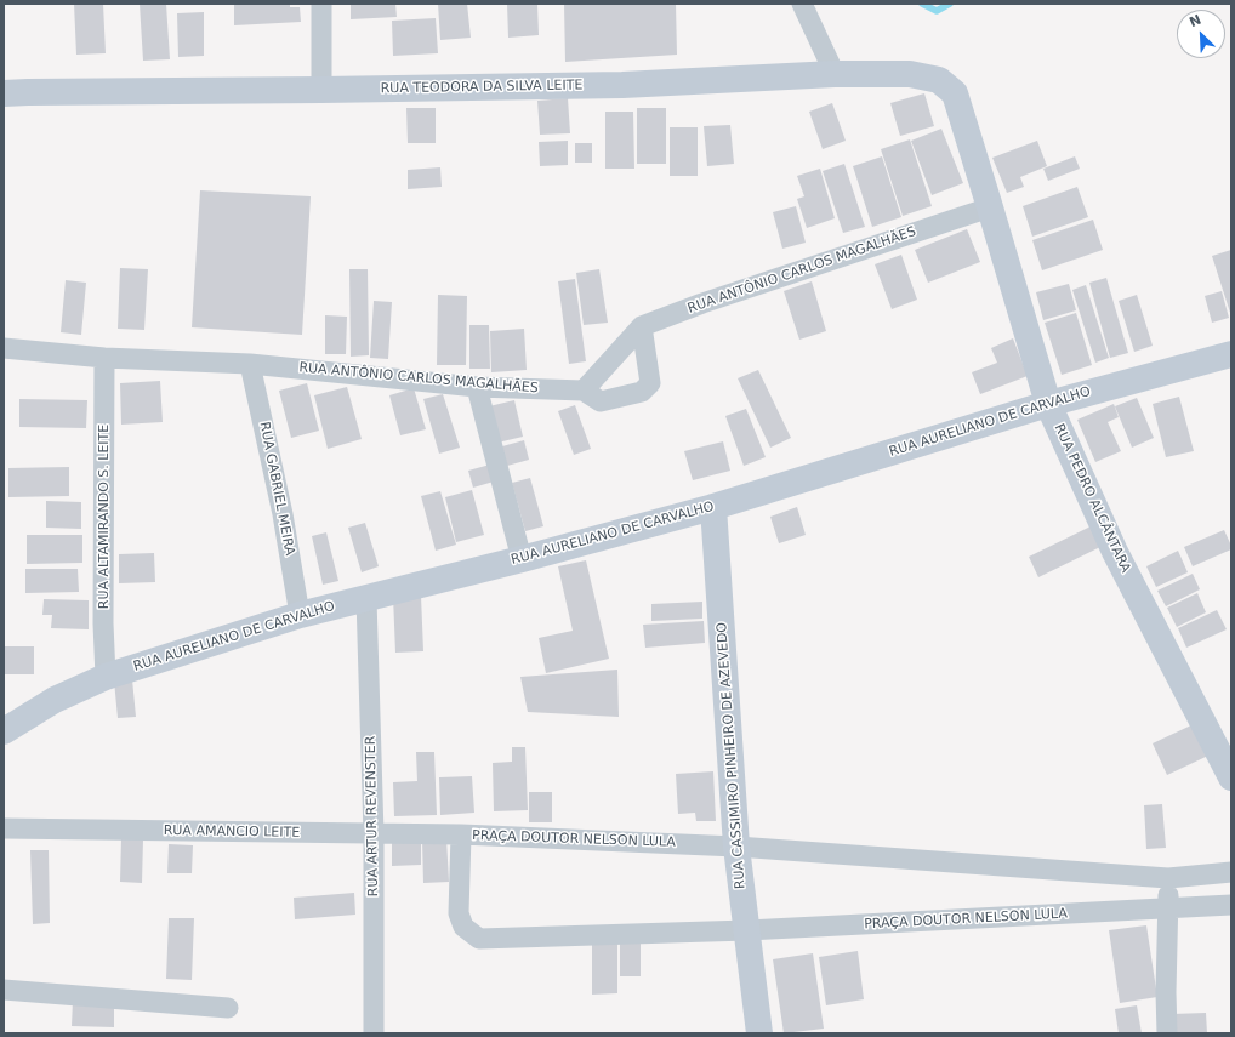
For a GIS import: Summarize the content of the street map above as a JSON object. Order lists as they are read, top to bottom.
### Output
{
  "streets": {
    "street": [
      "RUA TEODORA DA SILVA LEITE",
      "RUA ANTÔNIO CARLOS MAGALHÃES",
      "RUA AURELIANO DE CARVALHO",
      "RUA GABRIEL MEIRA",
      "RUA PEDRO ALCÂNTARA",
      "RUA ALTAMIRANDO S. LEITE",
      "RUA CASSIMIRO PINHEIRO DE AZEVEDO",
      "RUA ARTUR REVENSTER",
      "RUA AMANCIO LEITE",
      "PRAÇA DOUTOR NELSON LULA"
    ]
  },
  "crossings": [
    ["RUA TEODORA DA SILVA LEITE", "RUA PEDRO ALCÂNTARA"],
    ["RUA ANTÔNIO CARLOS MAGALHÃES", "RUA GABRIEL MEIRA"],
    ["RUA ANTÔNIO CARLOS MAGALHÃES", "RUA PEDRO ALCÂNTARA"],
    ["RUA ANTÔNIO CARLOS MAGALHÃES", "RUA ALTAMIRANDO S. LEITE"],
    ["RUA AURELIANO DE CARVALHO", "RUA GABRIEL MEIRA"],
    ["RUA AURELIANO DE CARVALHO", "RUA PEDRO ALCÂNTARA"],
    ["RUA AURELIANO DE CARVALHO", "RUA ALTAMIRANDO S. LEITE"],
    ["RUA AURELIANO DE CARVALHO", "RUA CASSIMIRO PINHEIRO DE AZEVEDO"],
    ["RUA AURELIANO DE CARVALHO", "RUA ARTUR REVENSTER"],
    ["RUA CASSIMIRO PINHEIRO DE AZEVEDO", "PRAÇA DOUTOR NELSON LULA"],
    ["RUA ARTUR REVENSTER", "RUA AMANCIO LEITE"],
    ["RUA AMANCIO LEITE", "PRAÇA DOUTOR NELSON LULA"]
  ],
  "north": "top left"
}
